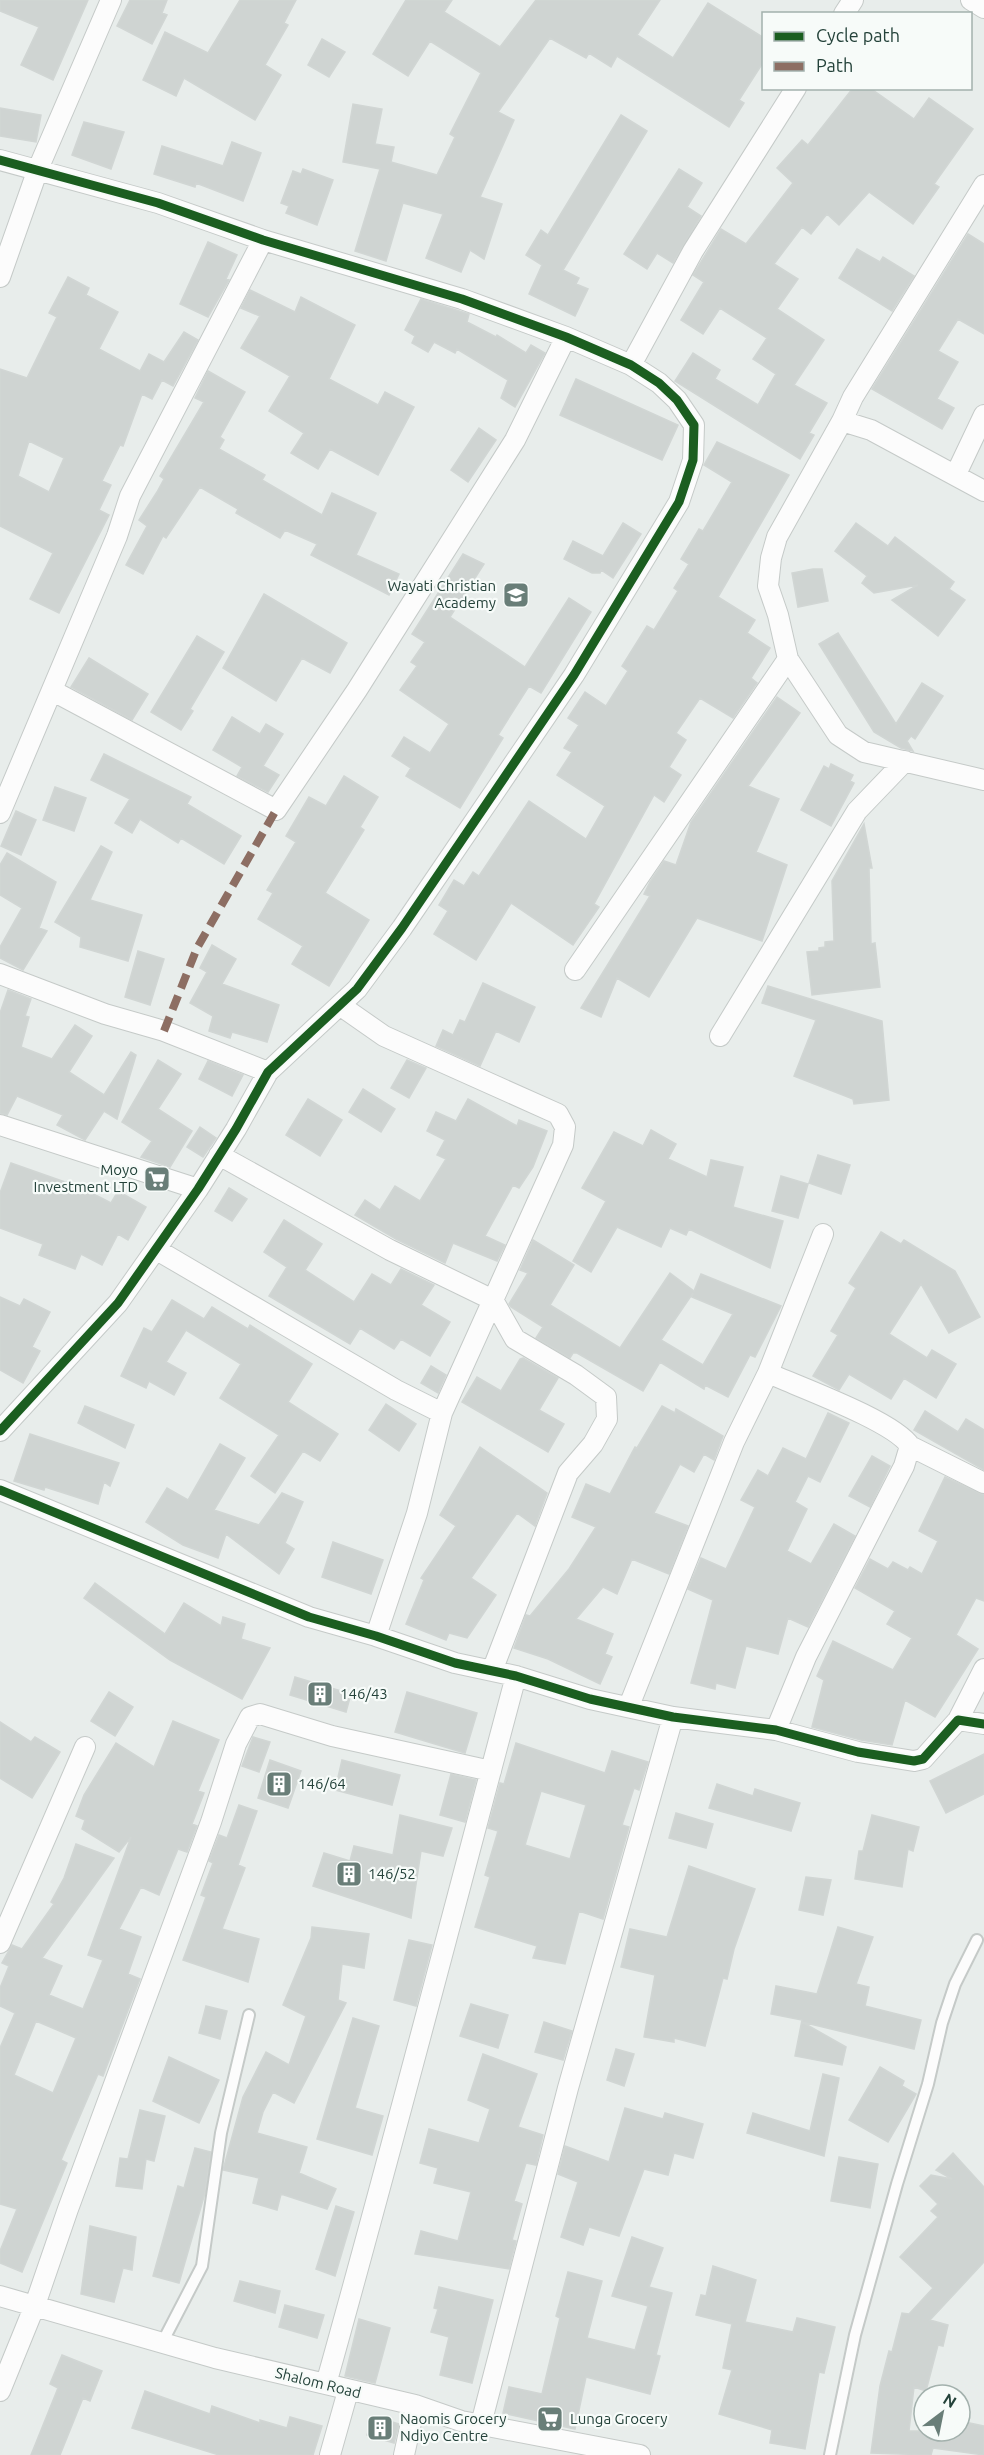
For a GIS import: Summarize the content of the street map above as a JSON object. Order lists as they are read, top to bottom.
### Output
{
  "streets": {
    "street": ["Shalom Road"]
  },
  "places": {
    "school or university": ["Wayati Christian Academy"],
    "supermarket": ["Moyo Investment LTD", "Lunga Grocery"],
    "building": [
      "146/43",
      "146/64",
      "146/52",
      "Naomis Grocery Ndiyo Centre"
    ]
  },
  "legend": ["Cycle path", "Path"],
  "north": "top right"
}
